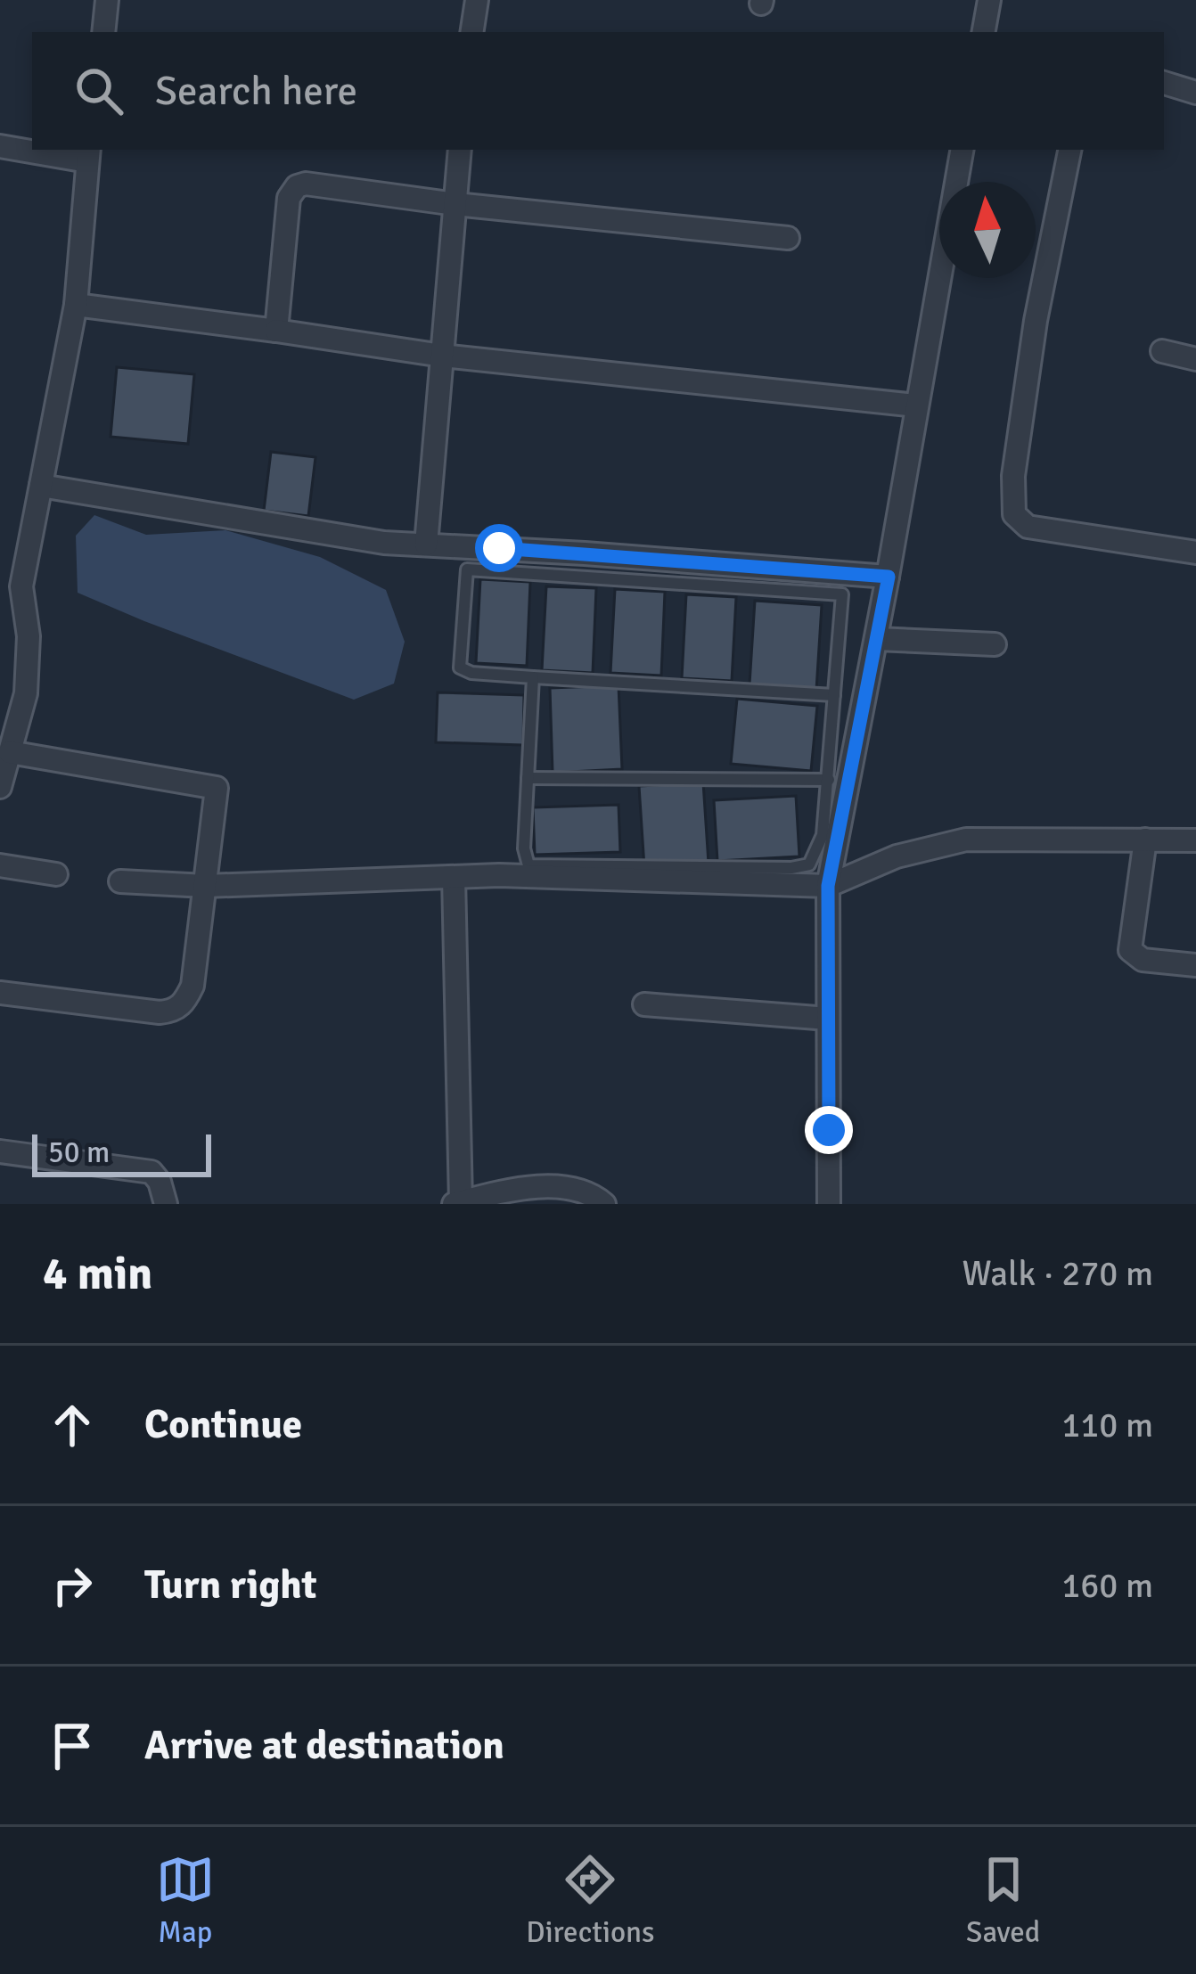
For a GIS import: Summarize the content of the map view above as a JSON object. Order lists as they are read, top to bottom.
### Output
{
  "scale_bar": "50 m",
  "north": "top",
  "page": {
    "search": "Search here",
    "scale": "50 m",
    "heading": ["4 min", "Walk · 270 m"],
    "list": [
      ["Continue", "110 m"],
      ["Turn right", "160 m"],
      "Arrive at destination"
    ],
    "nav": ["Map", "Directions", "Saved"]
  }
}
